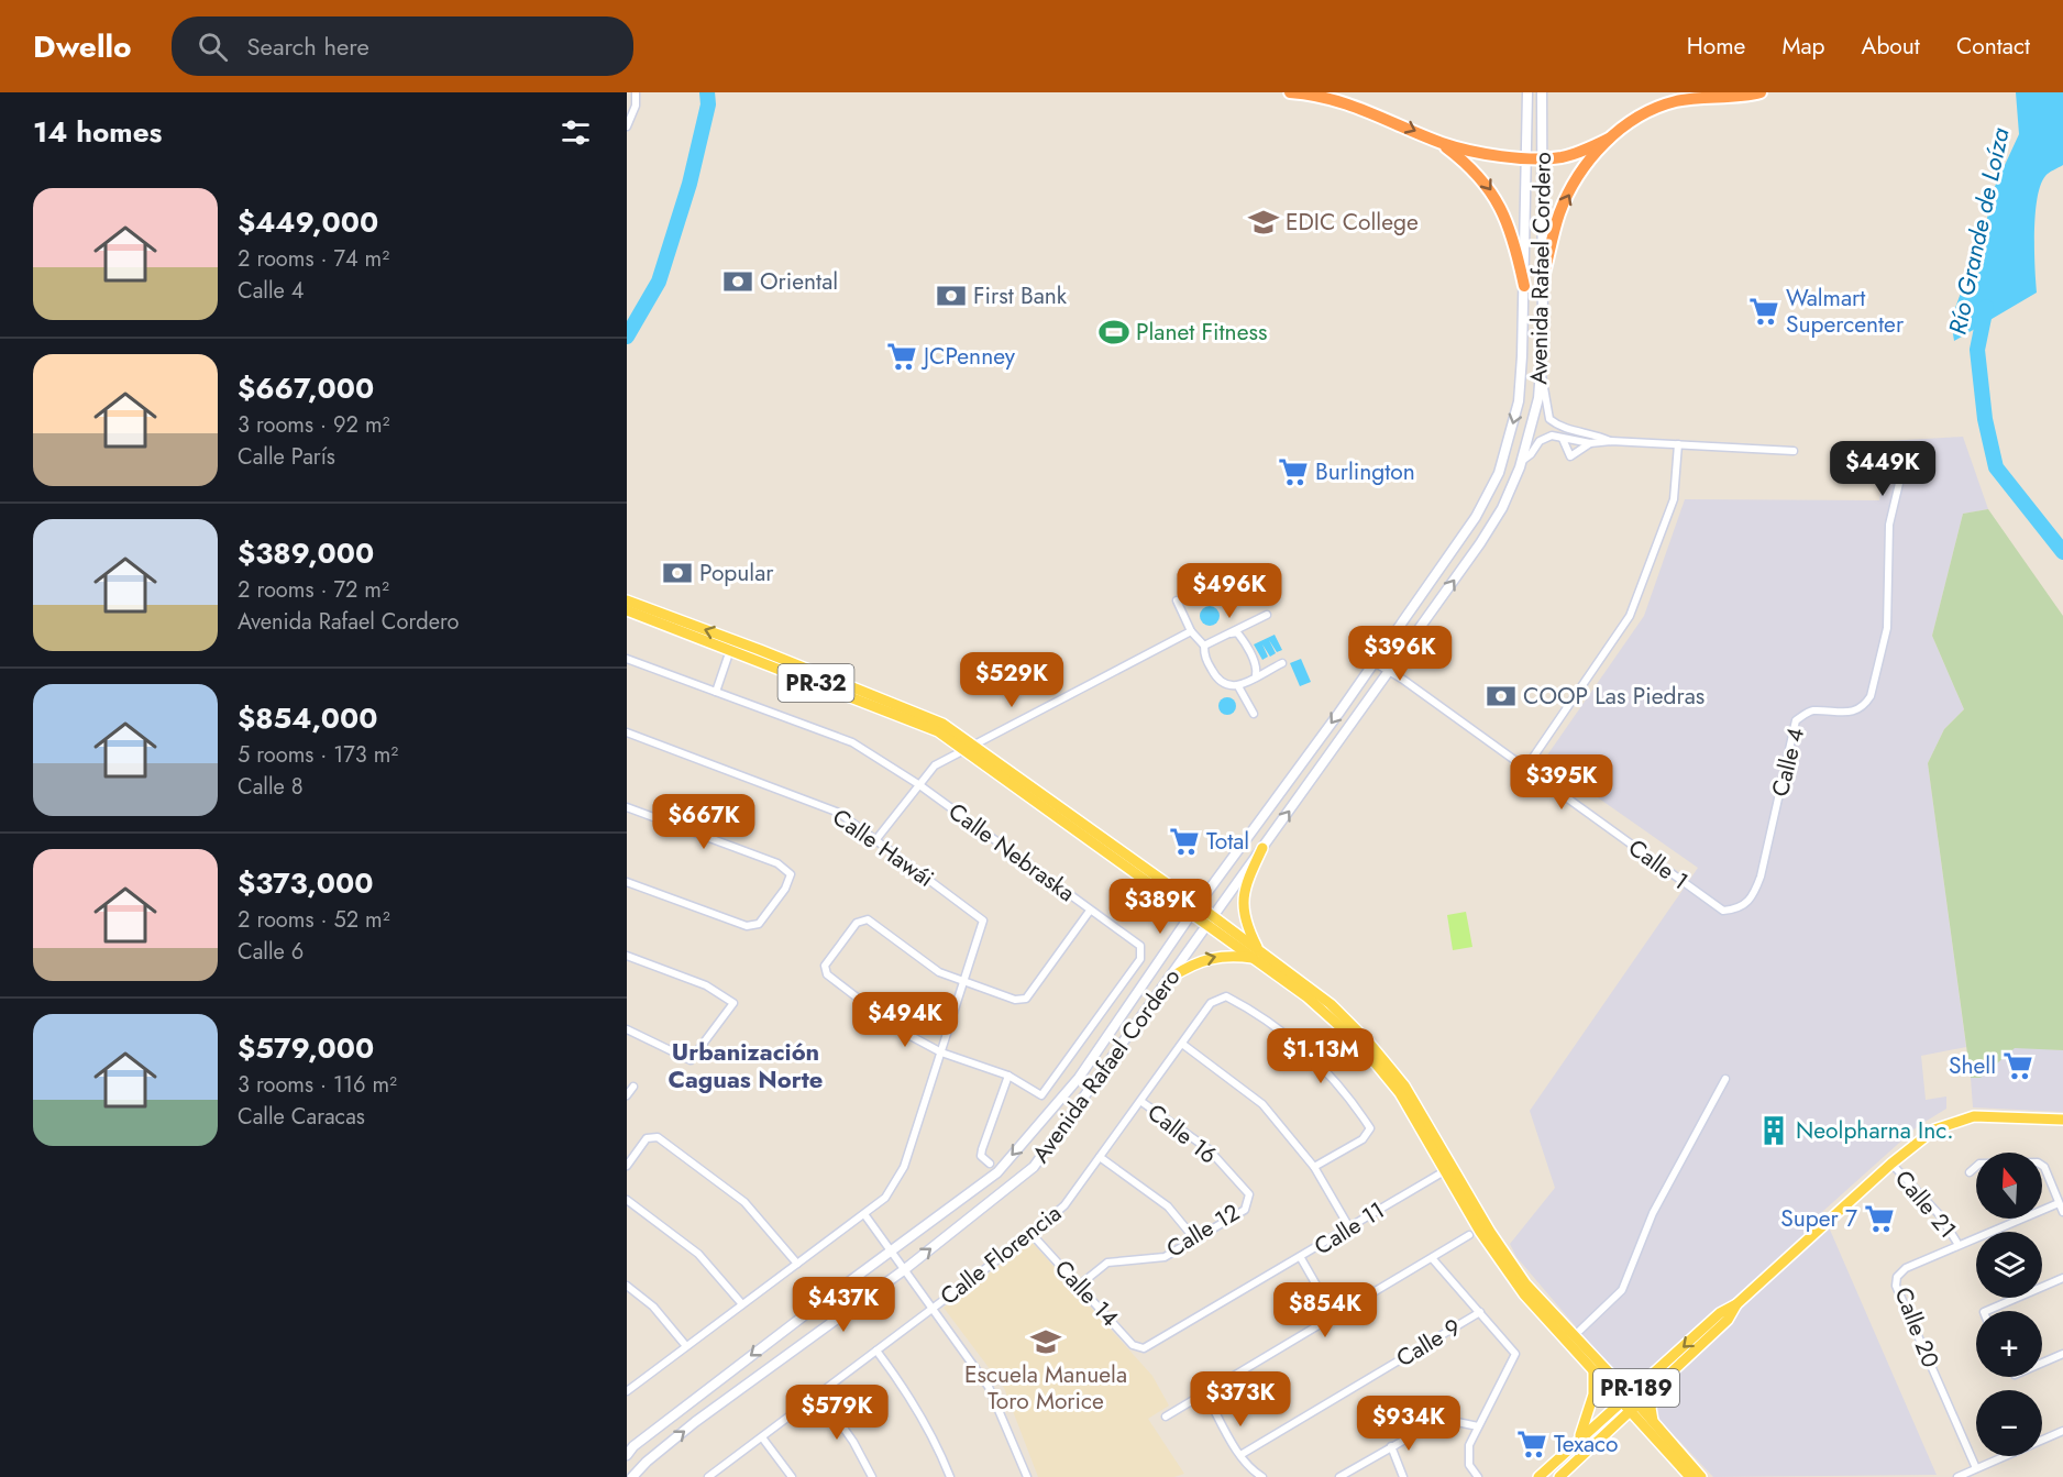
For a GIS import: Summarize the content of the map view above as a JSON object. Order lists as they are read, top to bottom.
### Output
{
  "streets": {
    "main road": ["Avenida Rafael Cordero", "PR-32", "PR-189"],
    "street": [
      "Calle 4",
      "Calle Hawái",
      "Calle Nebraska",
      "Calle 1",
      "Calle 16",
      "Calle 21",
      "Calle 11",
      "Calle 12",
      "Calle Florencia",
      "Calle 14",
      "Calle 20",
      "Calle 9"
    ]
  },
  "crossings": [
    ["Avenida Rafael Cordero", "PR-32"],
    ["Avenida Rafael Cordero", "Calle 1"],
    ["PR-32", "Calle 11"],
    ["PR-32", "PR-189"],
    ["Calle 4", "Calle 1"],
    ["Calle 16", "Calle 12"],
    ["Calle 16", "Calle Florencia"],
    ["Calle 21", "Calle 20"],
    ["Calle 21", "PR-189"],
    ["Calle 11", "Calle 14"],
    ["Calle 12", "Calle 14"],
    ["Calle Florencia", "Calle 14"]
  ],
  "districts": ["Urbanización Caguas Norte"],
  "water": ["Río Grande de Loíza"],
  "places": {
    "school or university": ["EDIC College", "Escuela Manuela Toro Morice"],
    "bank": [
      "Oriental",
      "First Bank",
      "Popular",
      "COOP Las Piedras"
    ],
    "supermarket": [
      "Walmart Supercenter",
      "JCPenney",
      "Burlington",
      "Total",
      "Shell",
      "Super 7",
      "Texaco"
    ],
    "sports": ["Planet Fitness"],
    "building": ["Neolpharna Inc."]
  },
  "north": "top",
  "page": {
    "header": "Dwello",
    "search": "Search here",
    "nav": [
      "Home",
      "Map",
      "About",
      "Contact"
    ],
    "heading": "14 homes",
    "list": [
      {
        "name": "$449,000",
        "note": "2 rooms · 74 m² · Calle 4"
      },
      {
        "name": "$667,000",
        "note": "3 rooms · 92 m² · Calle París"
      },
      {
        "name": "$389,000",
        "note": "2 rooms · 72 m² · Avenida Rafael Cordero"
      },
      {
        "name": "$854,000",
        "note": "5 rooms · 173 m² · Calle 8"
      },
      {
        "name": "$373,000",
        "note": "2 rooms · 52 m² · Calle 6"
      },
      {
        "name": "$579,000",
        "note": "3 rooms · 116 m² · Calle Caracas"
      }
    ],
    "price": [
      "$449K",
      "$496K",
      "$396K",
      "$529K",
      "$395K",
      "$667K",
      "$389K",
      "$494K",
      "$1.13M",
      "$437K",
      "$854K",
      "$373K",
      "$579K",
      "$934K"
    ],
    "map_buttons": ["+", "−"]
  }
}
